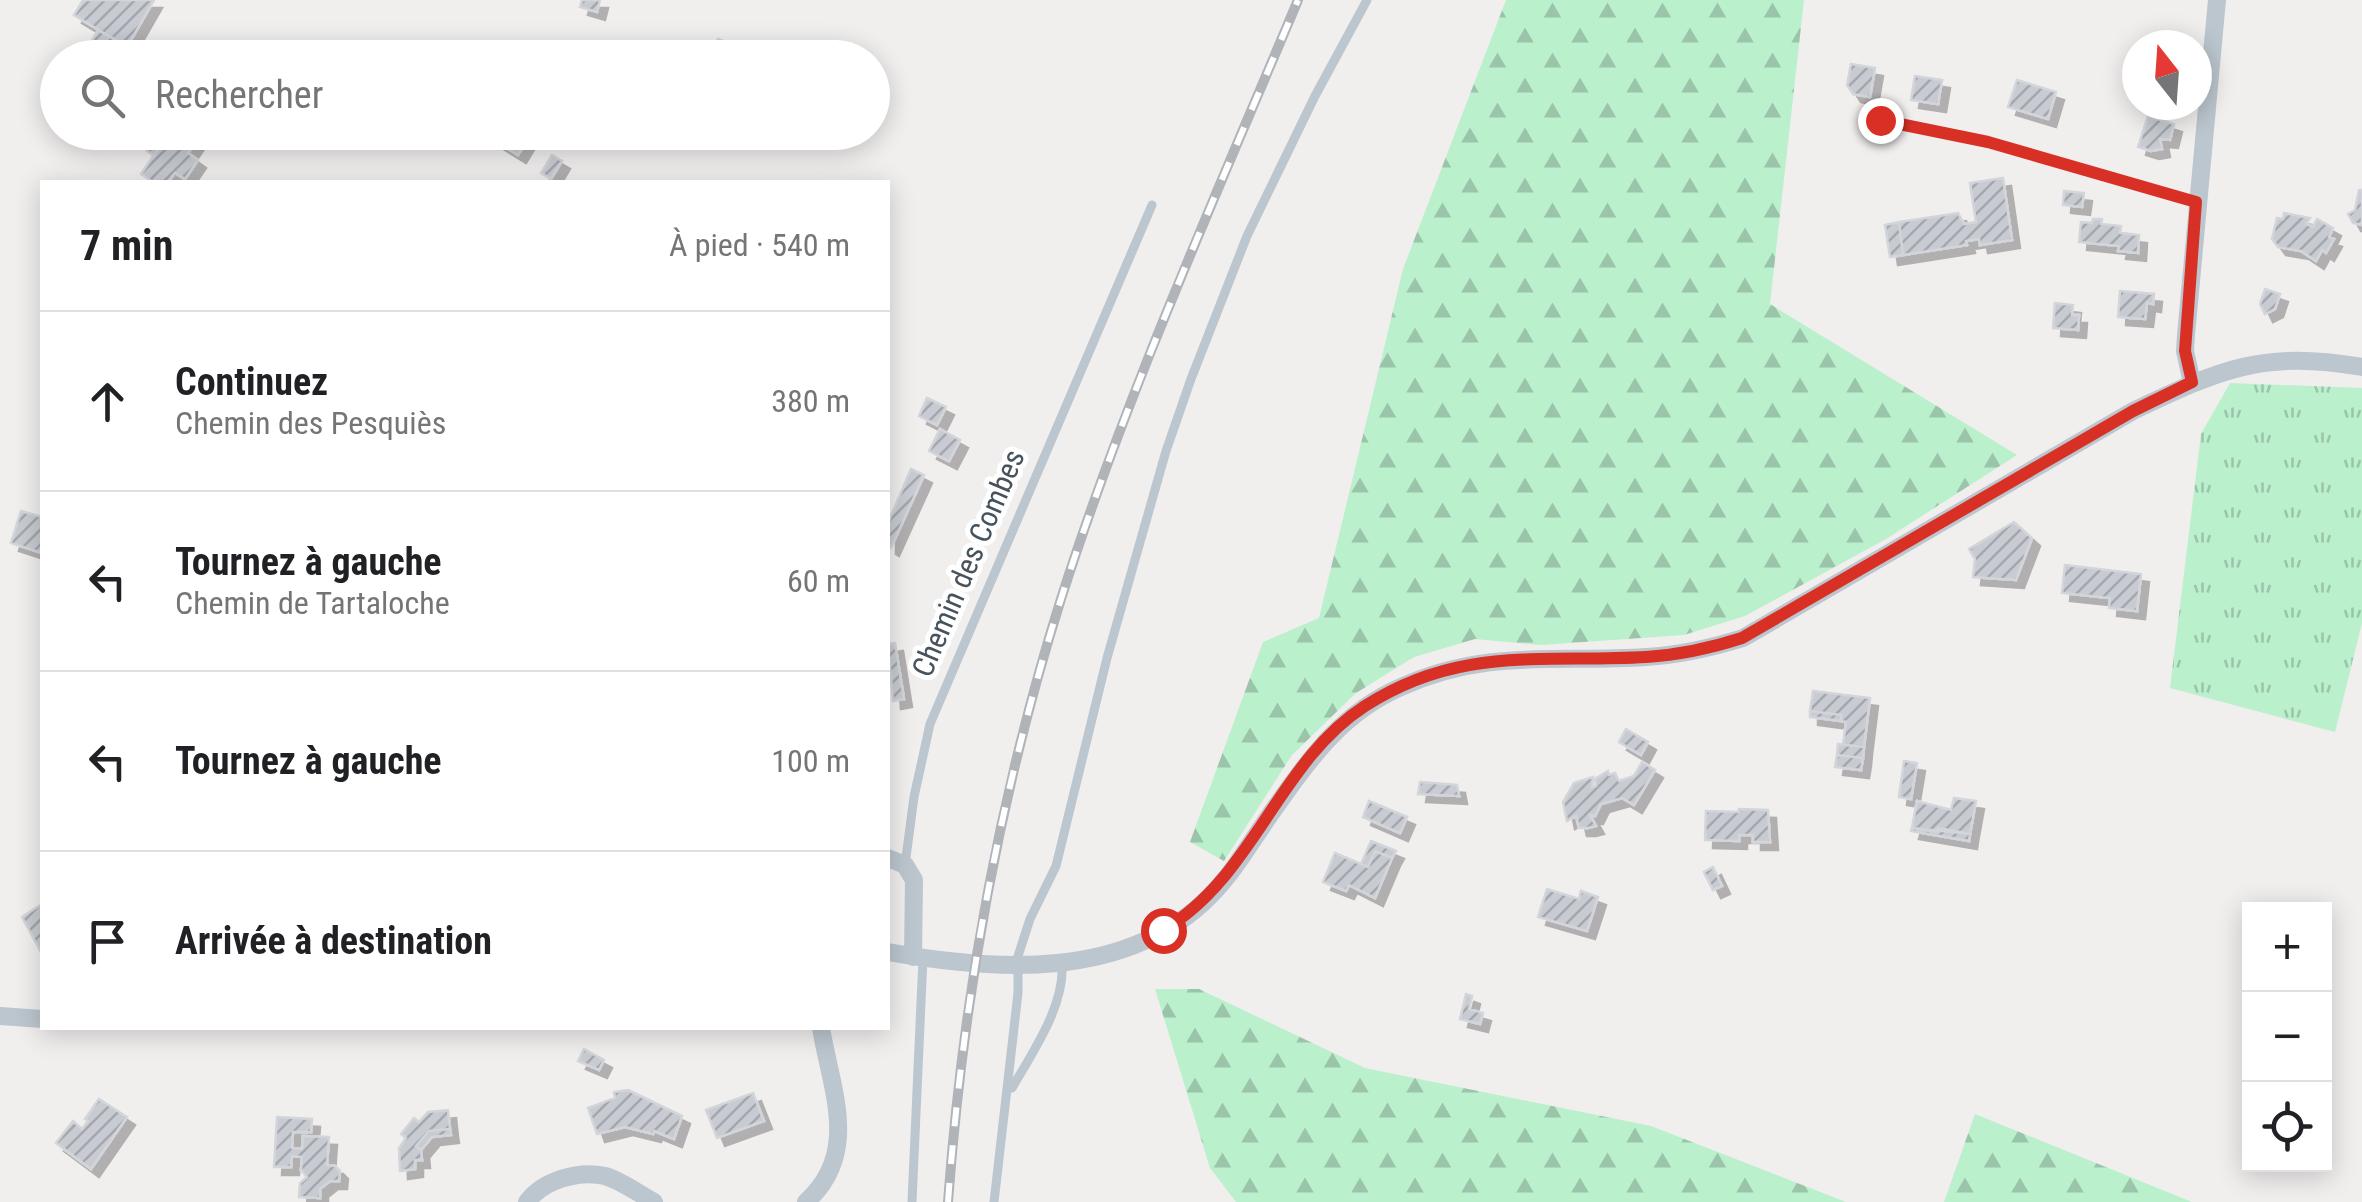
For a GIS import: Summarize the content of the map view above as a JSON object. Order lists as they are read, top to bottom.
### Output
{
  "streets": {
    "street": ["Chemin des Combes"]
  },
  "north": "top",
  "page": {
    "search": "Rechercher",
    "heading": ["7 min", "À pied · 540 m"],
    "list": [
      ["Continuez", "Chemin des Pesquiès", "380 m"],
      ["Tournez à gauche", "Chemin de Tartaloche", "60 m"],
      ["Tournez à gauche", "100 m"],
      "Arrivée à destination"
    ],
    "map_buttons": ["+", "−"]
  }
}
